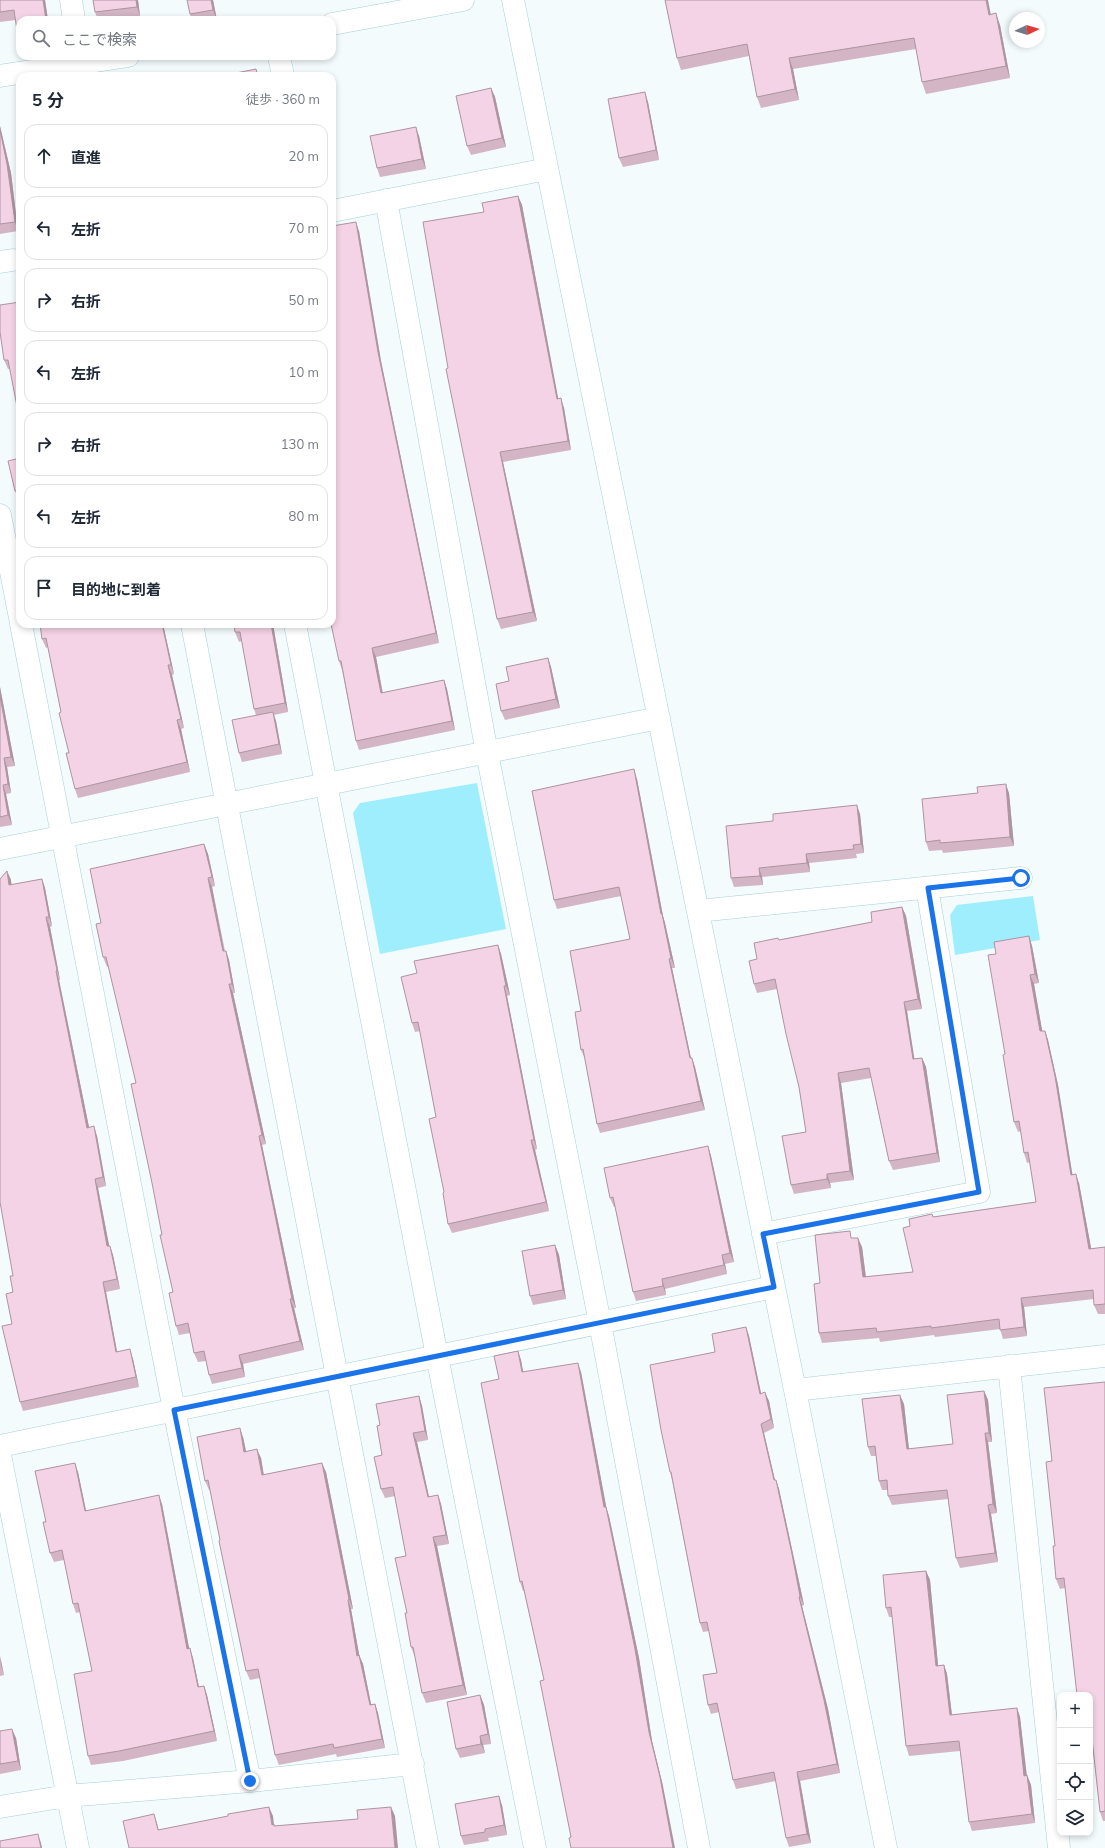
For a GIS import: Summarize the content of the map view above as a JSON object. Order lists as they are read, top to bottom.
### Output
{
  "north": "right",
  "page": {
    "search": "ここで検索",
    "heading": ["5 分", "徒歩 · 360 m"],
    "list": [
      ["直進", "20 m"],
      ["左折", "70 m"],
      ["右折", "50 m"],
      ["左折", "10 m"],
      ["右折", "130 m"],
      ["左折", "80 m"],
      "目的地に到着"
    ],
    "map_buttons": ["+", "−"]
  }
}
